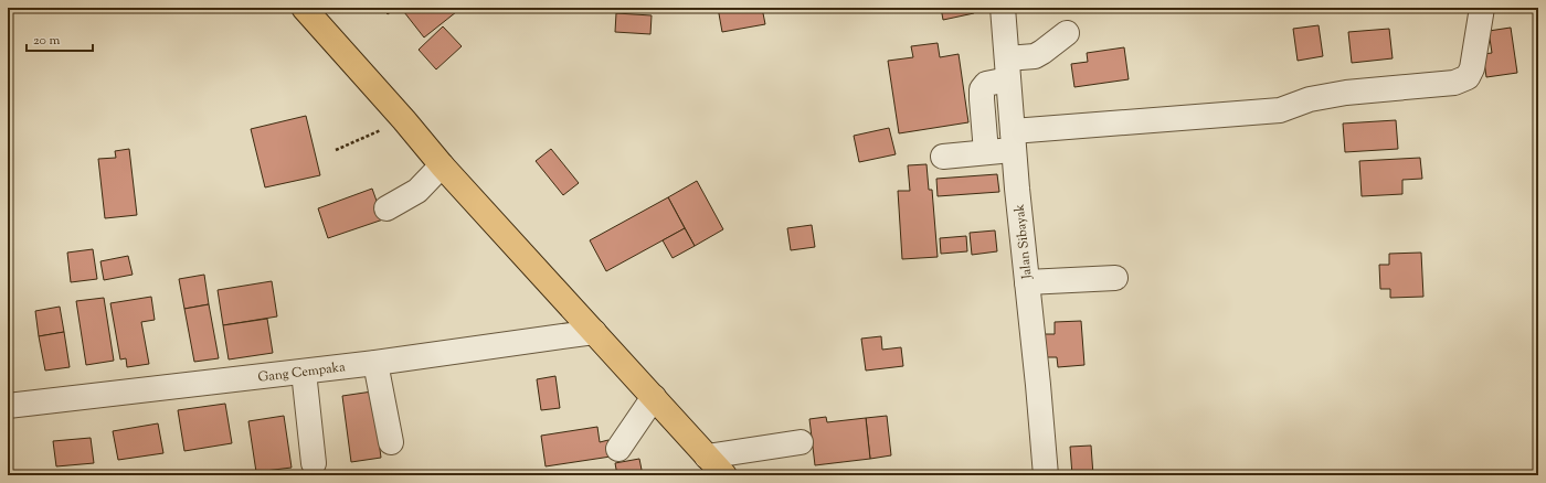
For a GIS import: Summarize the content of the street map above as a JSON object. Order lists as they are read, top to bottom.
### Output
{
  "streets": {
    "street": ["Jalan Sibayak", "Gang Cempaka"]
  },
  "scale_bar": "20 m"
}
